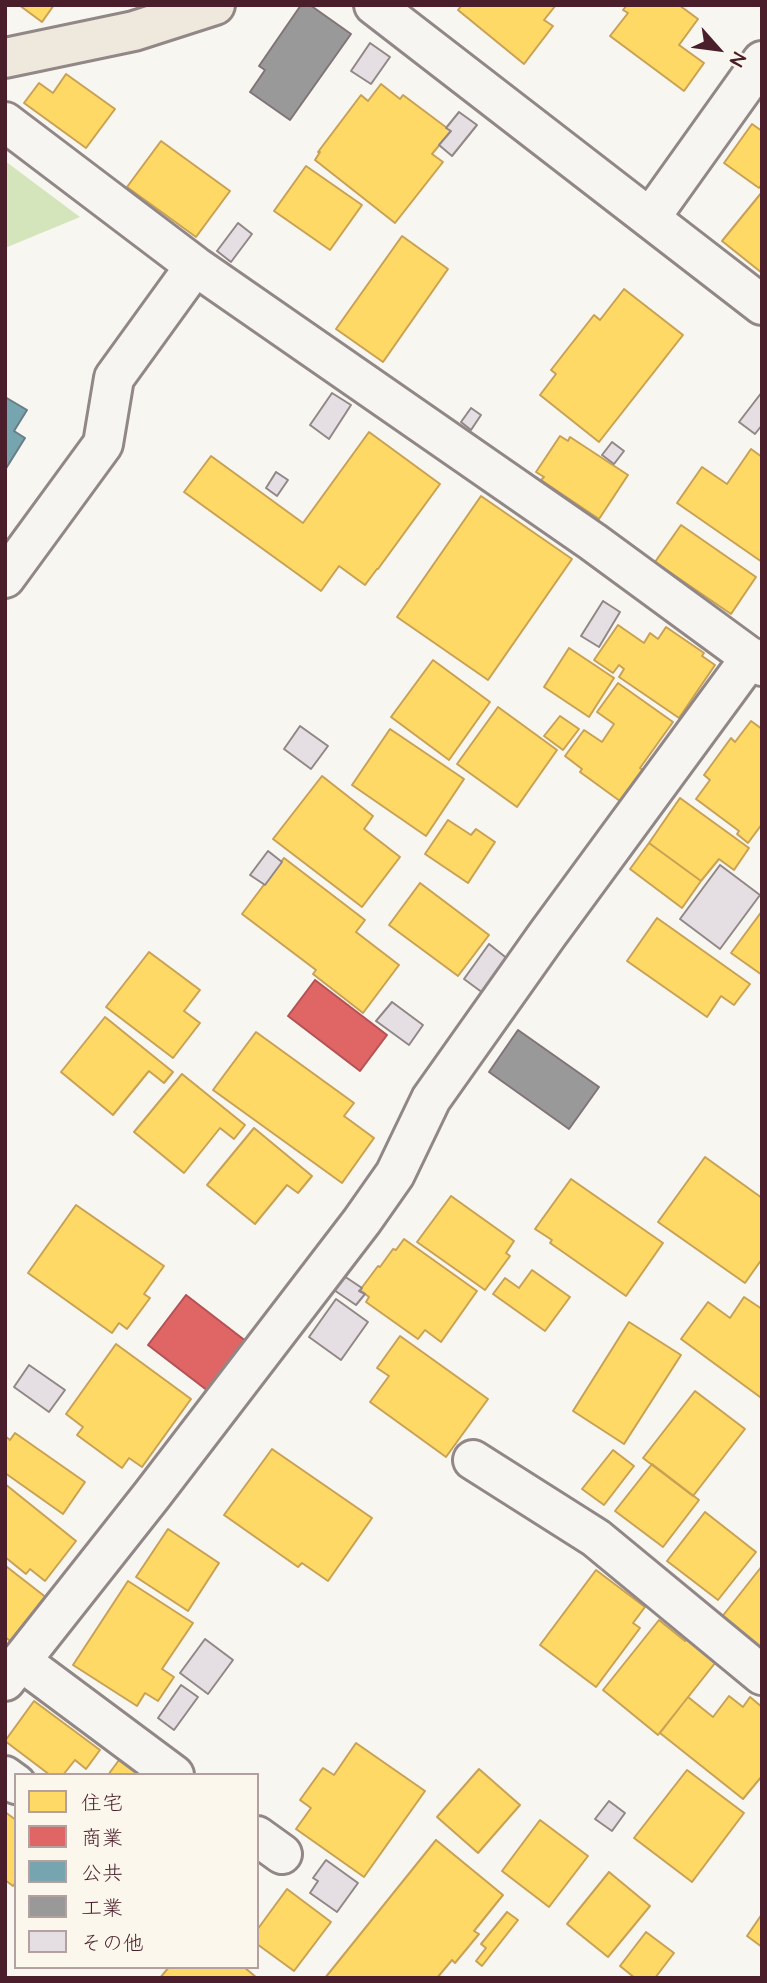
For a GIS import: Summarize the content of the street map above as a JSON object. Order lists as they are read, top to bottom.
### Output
{
  "legend": [
    "住宅",
    "商業",
    "公共",
    "工業",
    "その他"
  ],
  "north": "bottom right"
}
